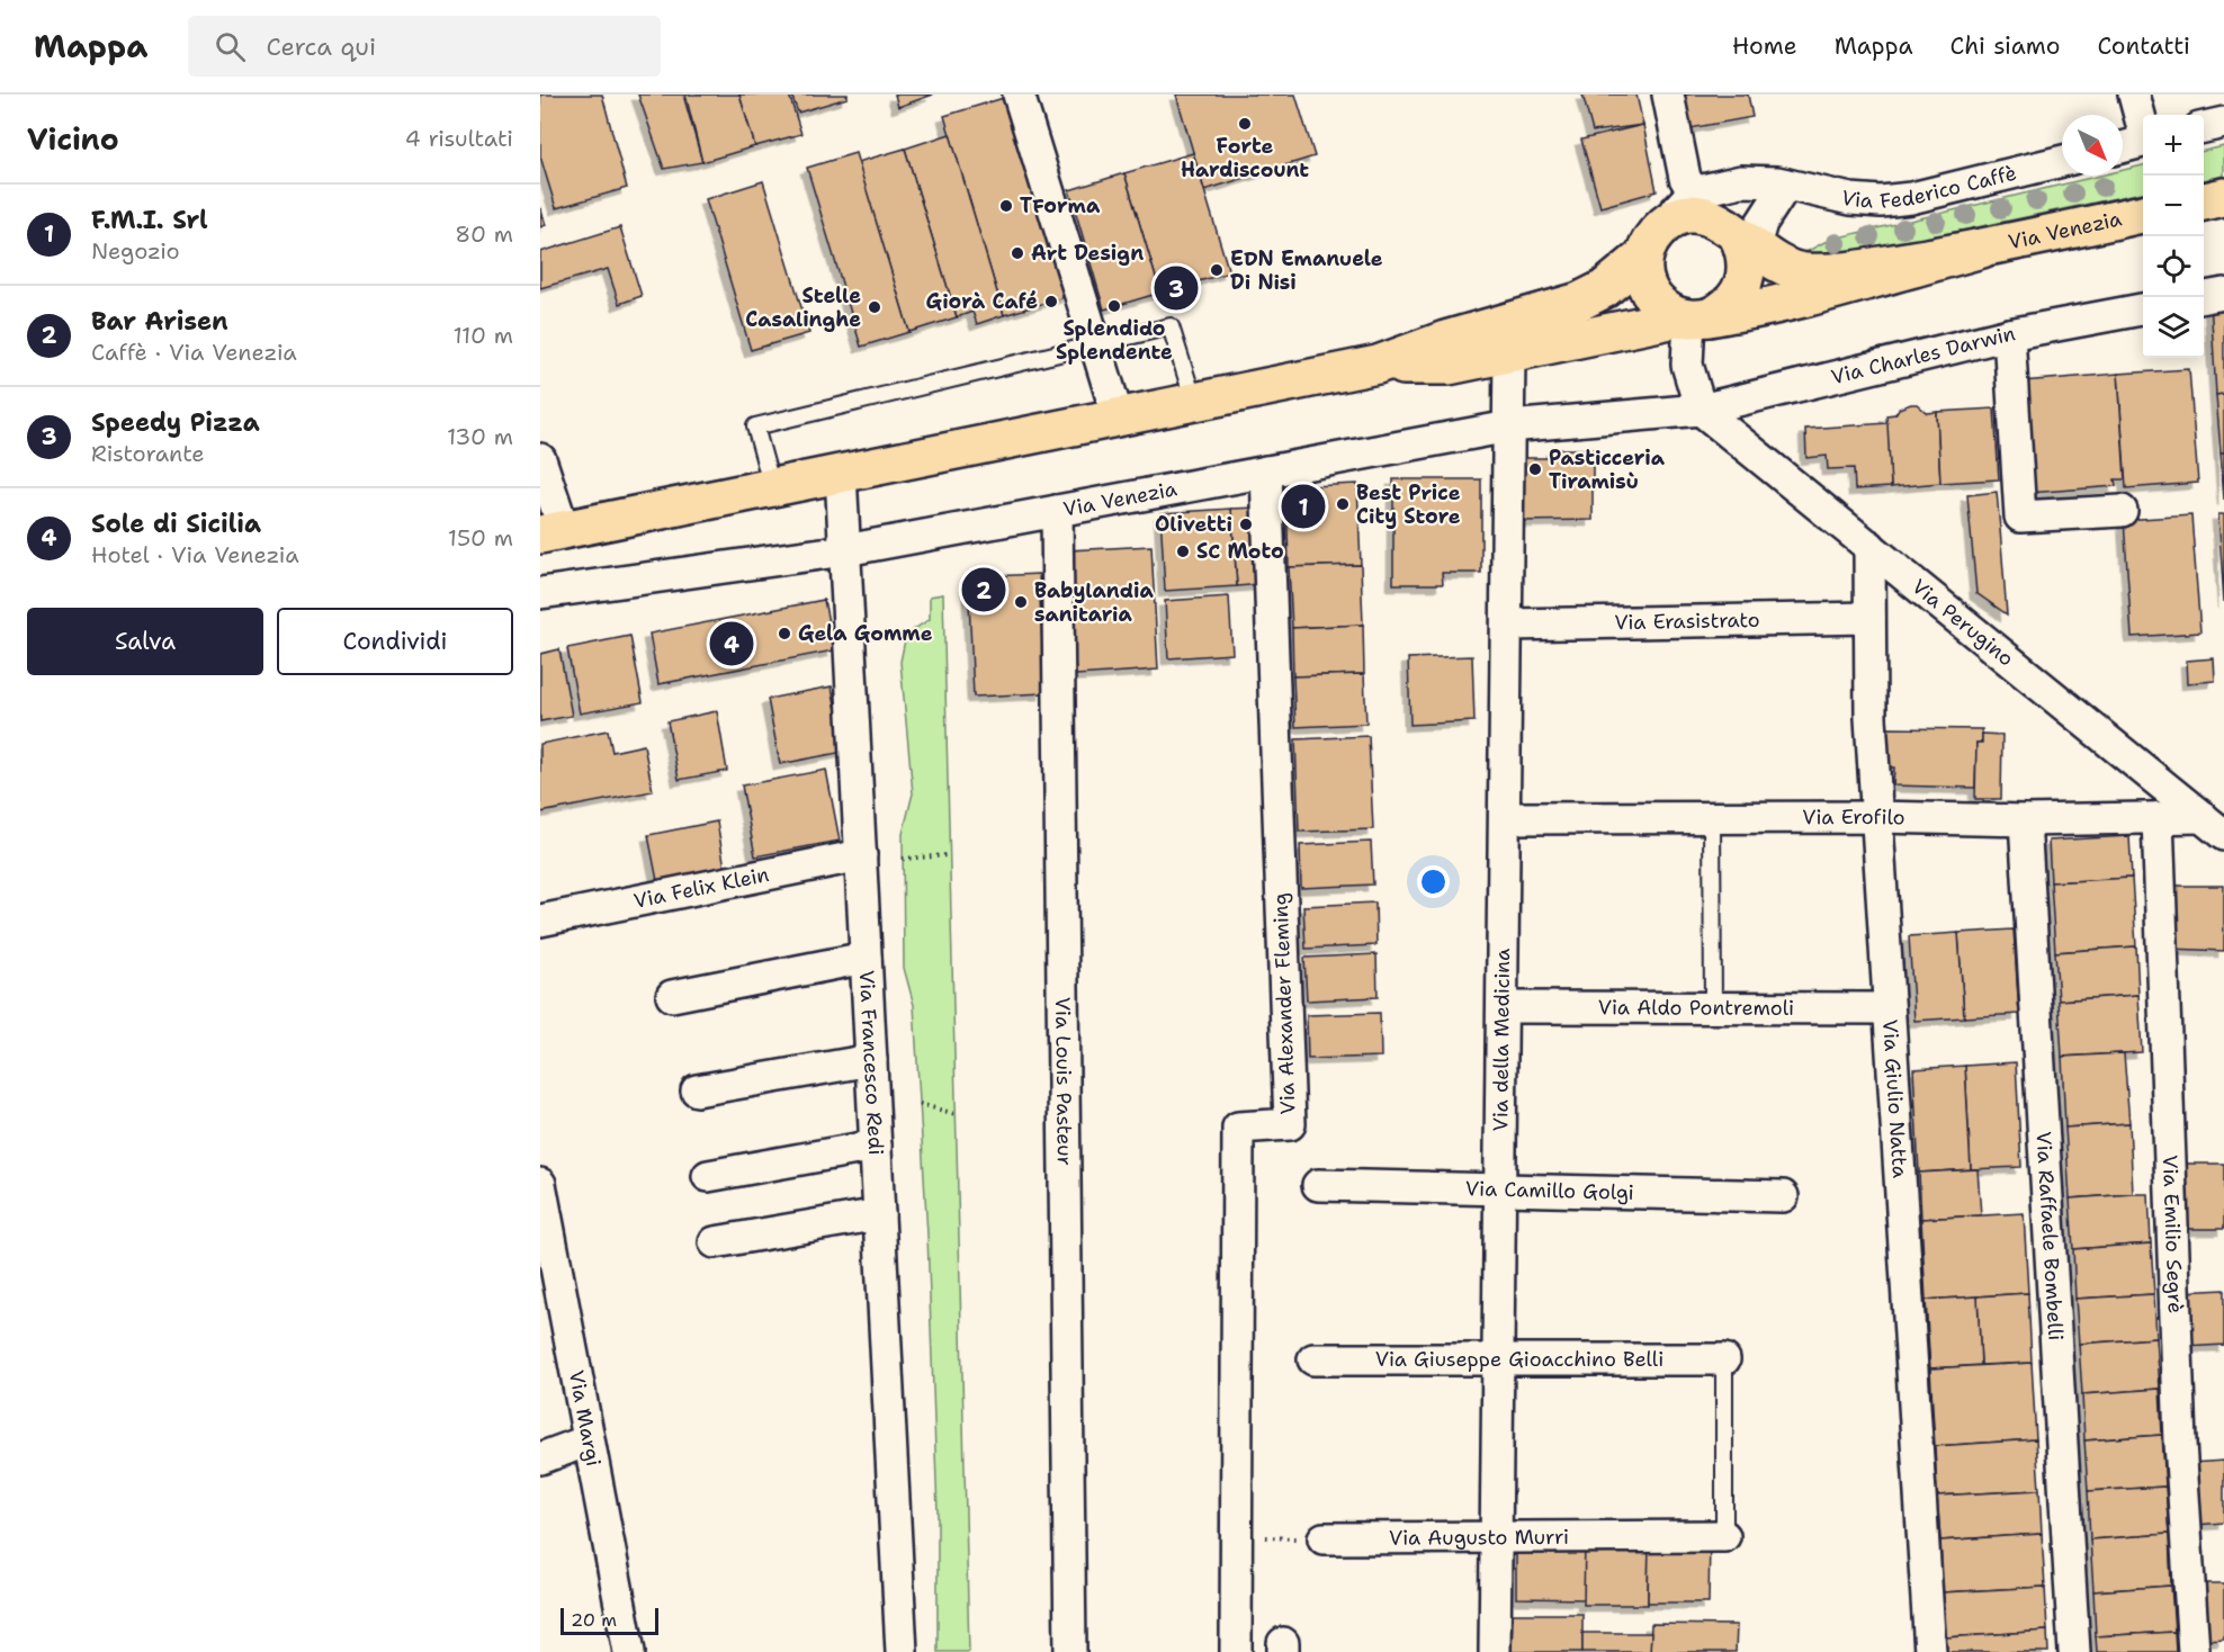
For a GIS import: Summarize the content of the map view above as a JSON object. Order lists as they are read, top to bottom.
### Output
{
  "streets": {
    "main road": ["Via Venezia"],
    "street": [
      "Via Federico Caffè",
      "Via Charles Darwin",
      "Via Erasistrato",
      "Via Perugino",
      "Via Erofilo",
      "Via Felix Klein",
      "Via Alexander Fleming",
      "Via Aldo Pontremoli",
      "Via della Medicina",
      "Via Francesco Redi",
      "Via Louis Pasteur",
      "Via Giulio Natta",
      "Via Camillo Golgi",
      "Via Emilio Segrè",
      "Via Raffaele Bombelli",
      "Via Giuseppe Gioacchino Belli",
      "Via Margi",
      "Via Augusto Murri"
    ]
  },
  "crossings": [
    ["Via Venezia", "Via Charles Darwin"],
    ["Via Venezia", "Via Perugino"],
    ["Via Venezia", "Via Alexander Fleming"],
    ["Via Venezia", "Via della Medicina"],
    ["Via Venezia", "Via Francesco Redi"],
    ["Via Venezia", "Via Louis Pasteur"],
    ["Via Charles Darwin", "Via Perugino"],
    ["Via Erasistrato", "Via della Medicina"],
    ["Via Erasistrato", "Via Giulio Natta"],
    ["Via Perugino", "Via Erofilo"],
    ["Via Perugino", "Via Giulio Natta"],
    ["Via Erofilo", "Via della Medicina"],
    ["Via Erofilo", "Via Giulio Natta"],
    ["Via Erofilo", "Via Emilio Segrè"],
    ["Via Erofilo", "Via Raffaele Bombelli"],
    ["Via Felix Klein", "Via Francesco Redi"],
    ["Via Aldo Pontremoli", "Via della Medicina"],
    ["Via Aldo Pontremoli", "Via Giulio Natta"],
    ["Via della Medicina", "Via Camillo Golgi"],
    ["Via della Medicina", "Via Giuseppe Gioacchino Belli"],
    ["Via della Medicina", "Via Augusto Murri"]
  ],
  "places": [
    "Forte Hardiscount",
    "TForma",
    "Art Design",
    "EDN Emanuele Di Nisi",
    "Giorà Café",
    "Splendido Splendente",
    "Stelle Casalinghe",
    "Pasticceria Tiramisù",
    "Best Price City Store",
    "Olivetti",
    "SC Moto",
    "Babylandia sanitaria",
    "Gela Gomme"
  ],
  "scale_bar": "20 m",
  "north": "bottom right",
  "page": {
    "header": "Mappa",
    "search": "Cerca qui",
    "nav": [
      "Home",
      "Mappa",
      "Chi siamo",
      "Contatti"
    ],
    "heading": ["Vicino", "4 risultati"],
    "map_buttons": ["+", "−"],
    "list": [
      {
        "mark": "1",
        "name": "F.M.I. Srl",
        "note": "Negozio",
        "value": "80 m"
      },
      {
        "mark": "2",
        "name": "Bar Arisen",
        "note": "Caffè · Via Venezia",
        "value": "110 m"
      },
      {
        "mark": "3",
        "name": "Speedy Pizza",
        "note": "Ristorante",
        "value": "130 m"
      },
      {
        "mark": "4",
        "name": "Sole di Sicilia",
        "note": "Hotel · Via Venezia",
        "value": "150 m"
      }
    ],
    "pins": [
      "3",
      "1",
      "2",
      "4"
    ],
    "buttons": ["Salva", "Condividi"],
    "scale": "20 m"
  }
}
